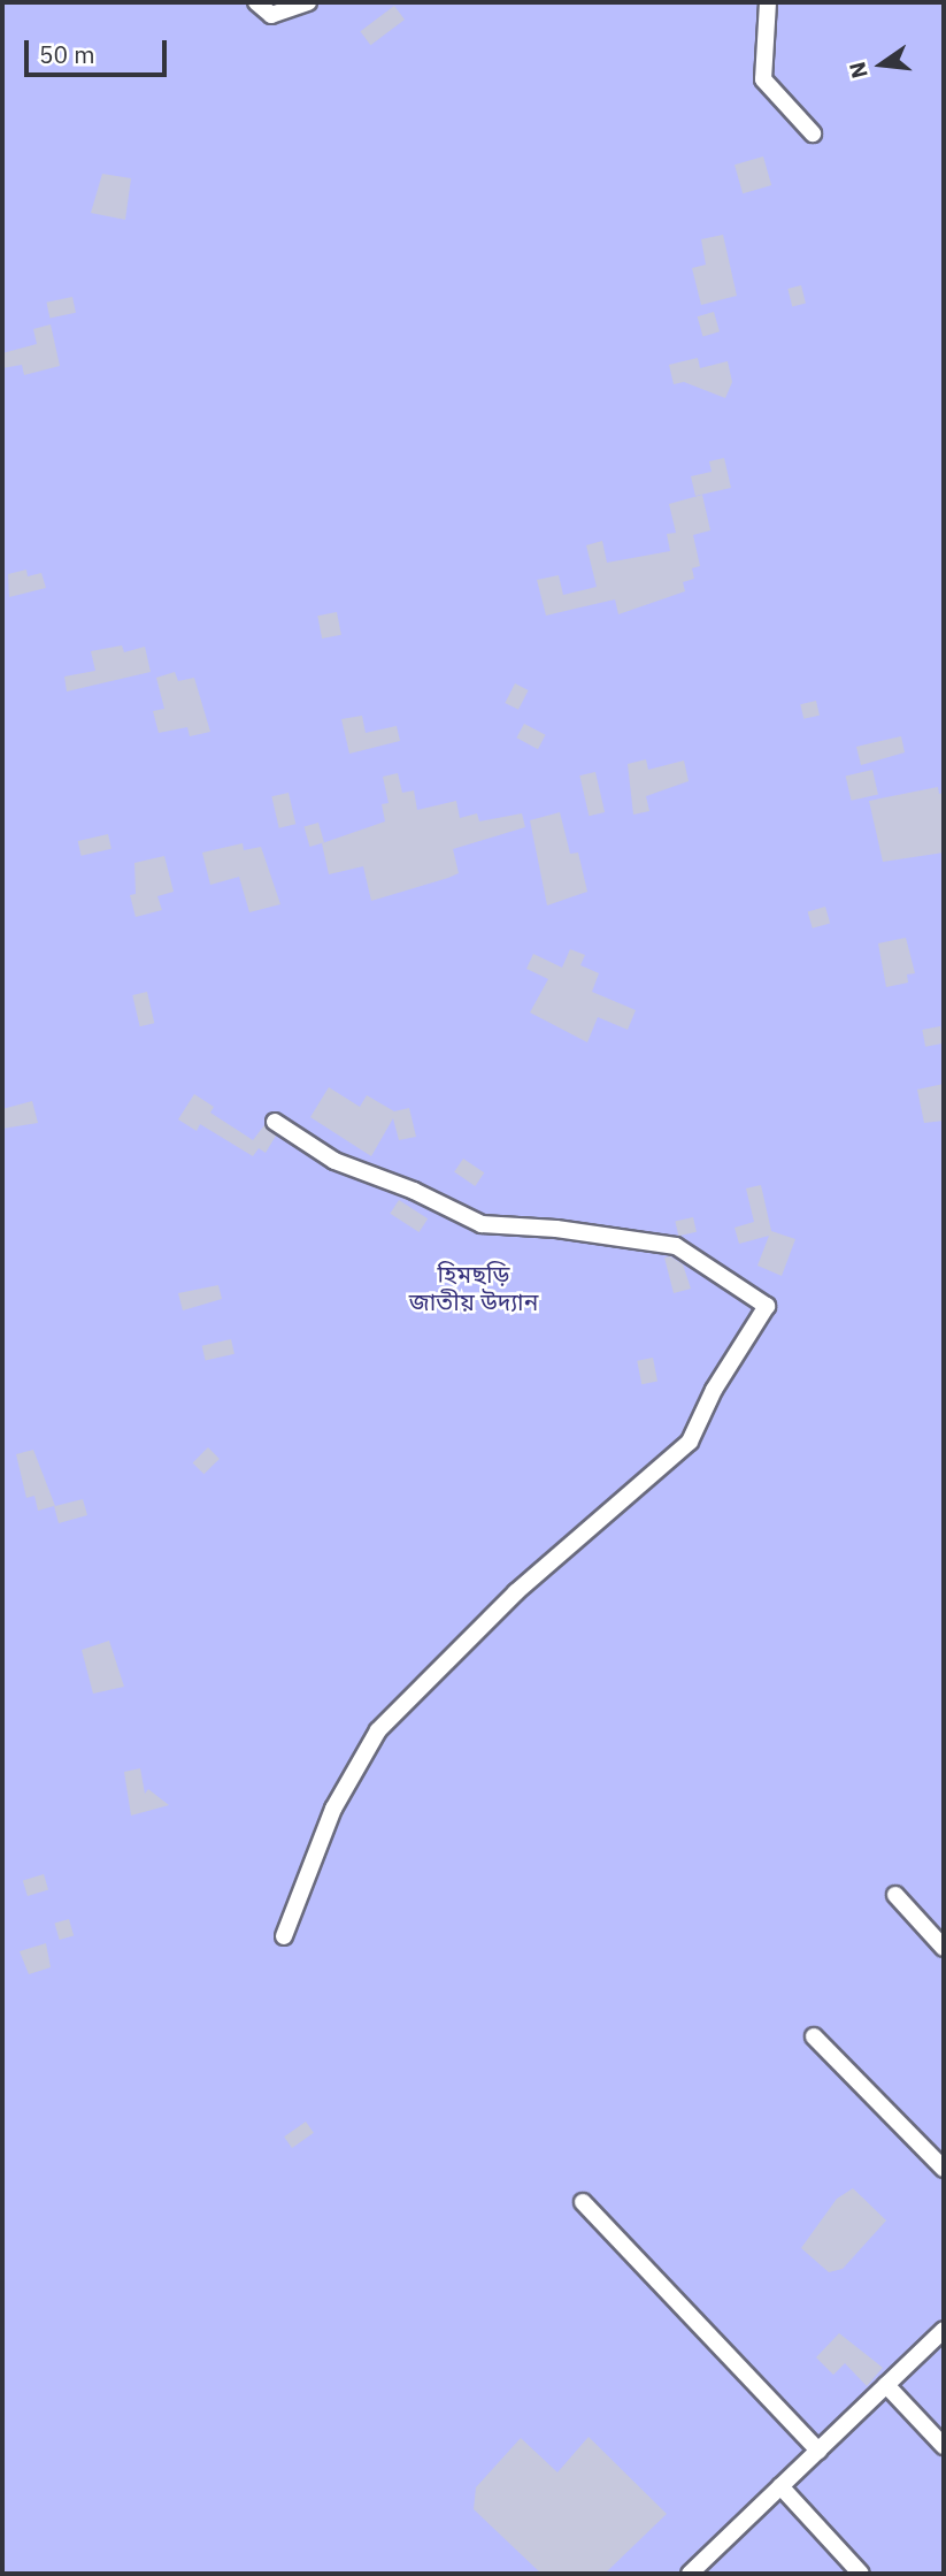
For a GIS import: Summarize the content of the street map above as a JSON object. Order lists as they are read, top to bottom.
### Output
{
  "parks": ["হিমছড়ি জাতীয় উদ্যান"],
  "scale_bar": "50 m",
  "north": "left"
}
